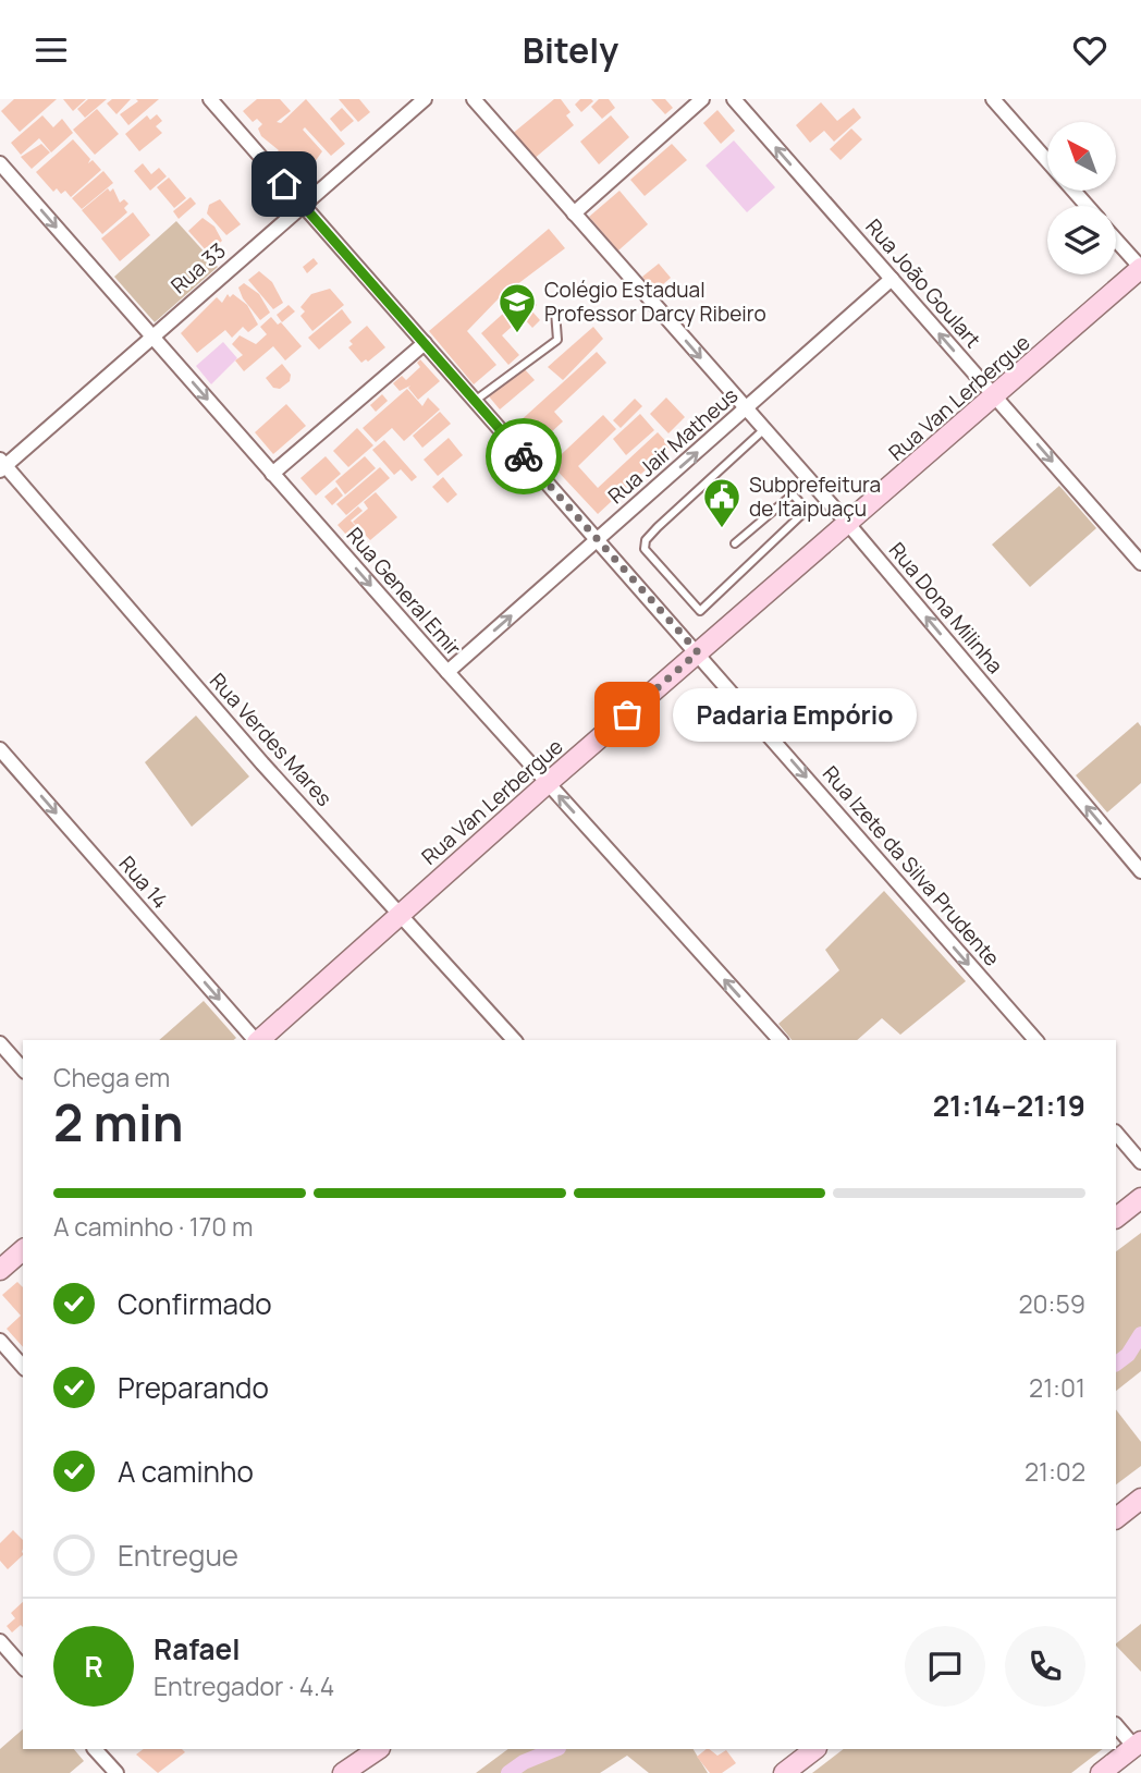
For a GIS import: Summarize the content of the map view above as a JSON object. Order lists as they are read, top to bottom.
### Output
{
  "streets": {
    "street": [
      "Rua 33",
      "Rua João Goulart",
      "Rua Van Lerbergue",
      "Rua Jair Matheus",
      "Rua General Emir",
      "Rua Dona Milinha",
      "Rua Verdes Mares",
      "Rua Izete da Silva Prudente",
      "Rua 14"
    ]
  },
  "crossings": [
    ["Rua 33", "Rua General Emir"],
    ["Rua 33", "Rua Verdes Mares"],
    ["Rua 33", "Rua Izete da Silva Prudente"],
    ["Rua João Goulart", "Rua Van Lerbergue"],
    ["Rua João Goulart", "Rua Jair Matheus"],
    ["Rua Van Lerbergue", "Rua General Emir"],
    ["Rua Van Lerbergue", "Rua Dona Milinha"],
    ["Rua Van Lerbergue", "Rua Verdes Mares"],
    ["Rua Van Lerbergue", "Rua Izete da Silva Prudente"],
    ["Rua Jair Matheus", "Rua General Emir"],
    ["Rua Jair Matheus", "Rua Dona Milinha"],
    ["Rua Jair Matheus", "Rua Izete da Silva Prudente"]
  ],
  "one_way": ["Rua Jair Matheus", "Rua Izete da Silva Prudente", "Rua 14"],
  "places": {
    "school or university": ["Colégio Estadual Professor Darcy Ribeiro"],
    "public building": ["Subprefeitura de Itaipuaçu"],
    "other": ["Padaria Empório"]
  },
  "north": "top left",
  "page": {
    "header": "Bitely",
    "bubble": "Padaria Empório",
    "heading": ["2 min", "Chega em", "21:14–21:19"],
    "panel": ["Rafael", "Entregador · 4.4"],
    "bar": "A caminho · 170 m",
    "list": [
      ["Confirmado", "20:59"],
      ["Preparando", "21:01"],
      ["A caminho", "21:02"],
      "Entregue"
    ],
    "round": "R"
  }
}
